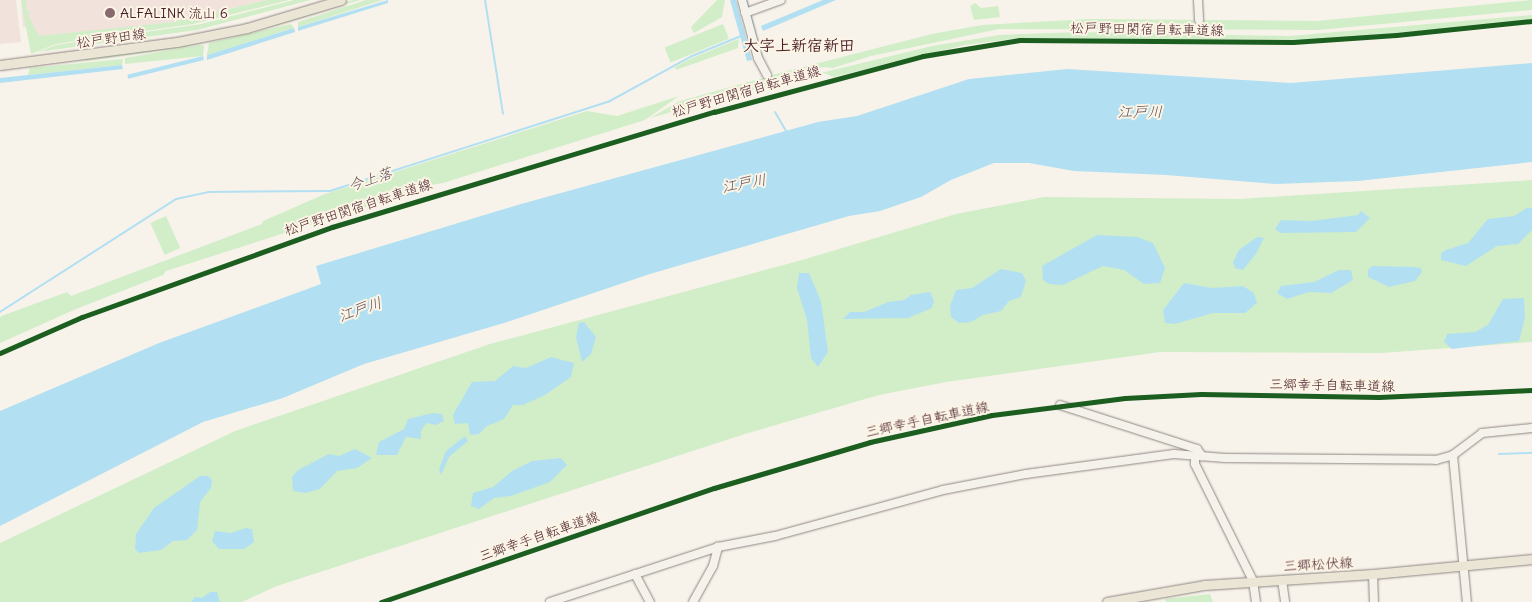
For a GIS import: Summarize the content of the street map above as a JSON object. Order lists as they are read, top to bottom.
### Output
{
  "streets": {
    "main road": ["松戸野田線", "三郷松伏線"],
    "cycle path": ["松戸野田関宿自転車道線", "三郷幸手自転車道線"]
  },
  "districts": ["大字上新宿新田"],
  "water": ["江戸川", "今上落"],
  "places": ["ALFALINK 流山 6"]
}
